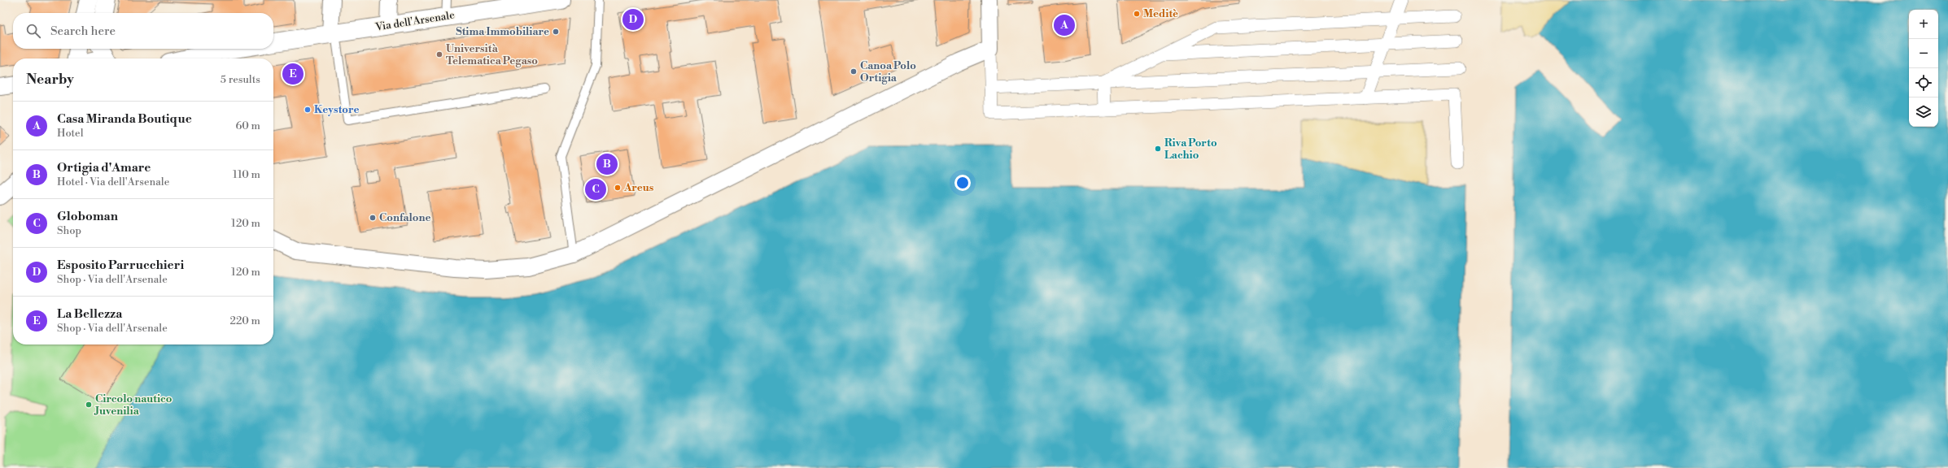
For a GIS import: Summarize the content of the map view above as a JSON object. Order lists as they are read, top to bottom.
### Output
{
  "streets": {
    "street": ["Via dell'Arsenale"]
  },
  "places": [
    "Meditè",
    "Stima Immobiliare",
    "Università Telematica Pegaso",
    "Canoa Polo Ortigia",
    "Keystore",
    "Riva Porto Lachio",
    "Areus",
    "Confalone",
    "Circolo nautico Juvenilia"
  ],
  "page": {
    "pins": [
      "D",
      "A",
      "E",
      "B",
      "C"
    ],
    "map_buttons": ["+", "−"],
    "search": "Search here",
    "heading": ["Nearby", "5 results"],
    "list": [
      {
        "mark": "A",
        "name": "Casa Miranda Boutique",
        "note": "Hotel",
        "value": "60 m"
      },
      {
        "mark": "B",
        "name": "Ortigia d'Amare",
        "note": "Hotel · Via dell'Arsenale",
        "value": "110 m"
      },
      {
        "mark": "C",
        "name": "Globoman",
        "note": "Shop",
        "value": "120 m"
      },
      {
        "mark": "D",
        "name": "Esposito Parrucchieri",
        "note": "Shop · Via dell'Arsenale",
        "value": "120 m"
      },
      {
        "mark": "E",
        "name": "La Bellezza",
        "note": "Shop · Via dell'Arsenale",
        "value": "220 m"
      }
    ]
  }
}
